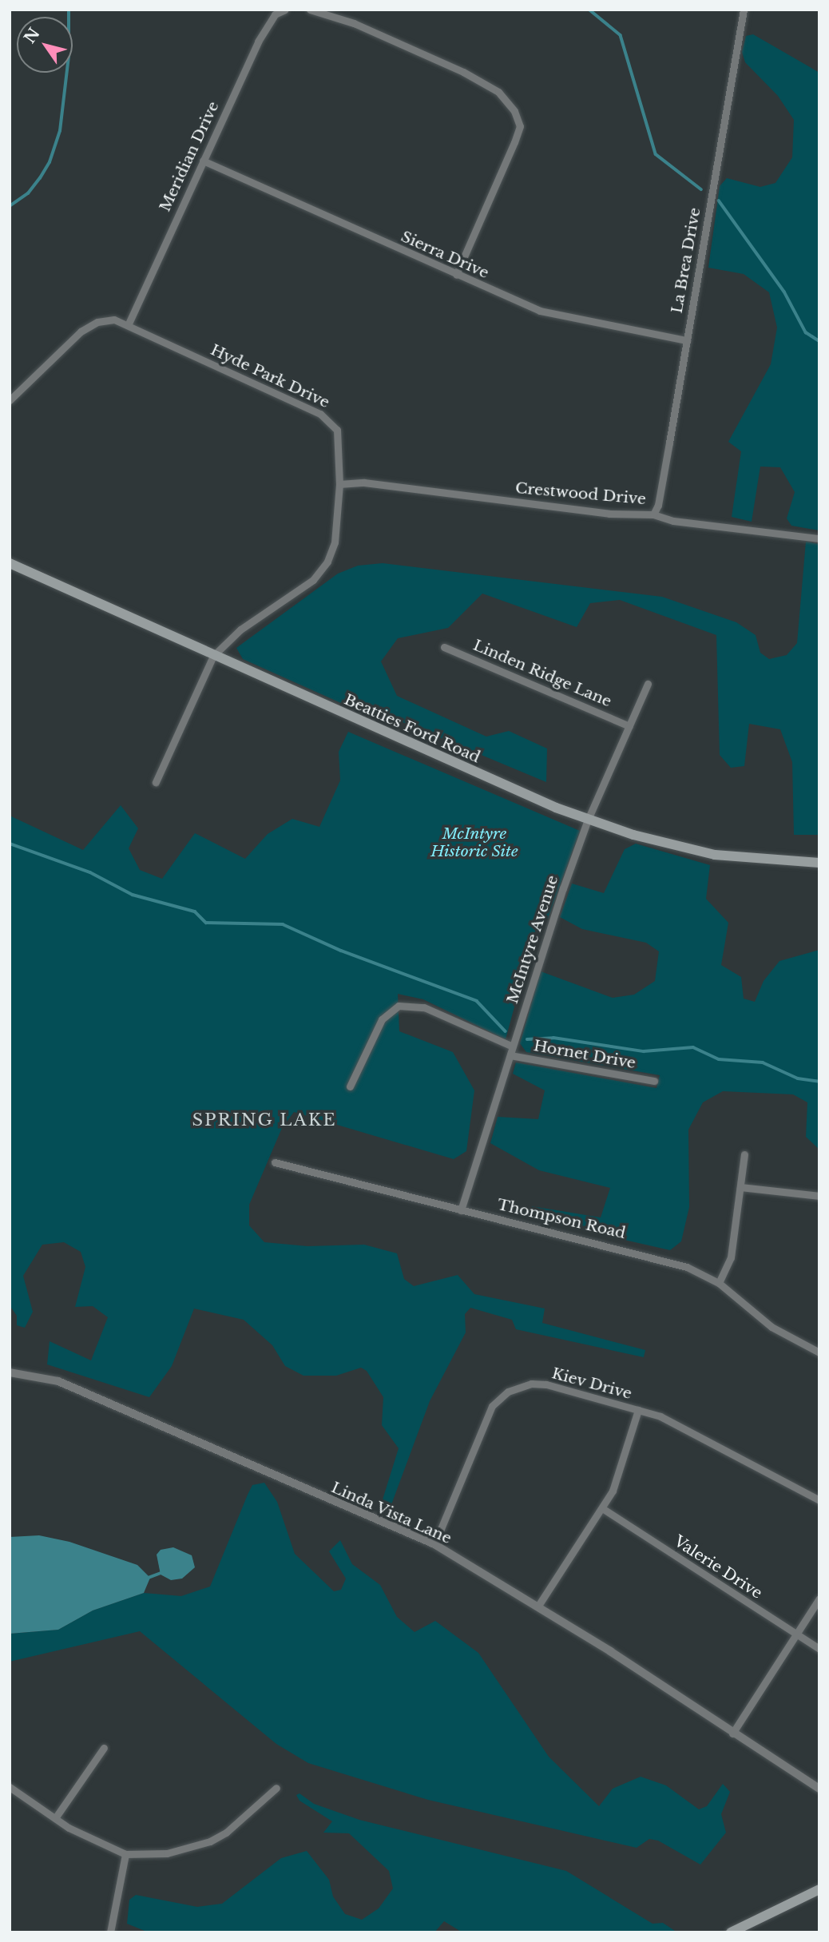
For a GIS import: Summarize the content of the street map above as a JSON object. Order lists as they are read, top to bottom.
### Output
{
  "streets": {
    "main road": ["Beatties Ford Road"],
    "street": [
      "Meridian Drive",
      "Sierra Drive",
      "La Brea Drive",
      "Hyde Park Drive",
      "Crestwood Drive",
      "Linden Ridge Lane",
      "McIntyre Avenue",
      "Hornet Drive",
      "Thompson Road",
      "Kiev Drive",
      "Linda Vista Lane",
      "Valerie Drive"
    ]
  },
  "crossings": [
    ["Meridian Drive", "Sierra Drive"],
    ["Meridian Drive", "Hyde Park Drive"],
    ["Sierra Drive", "La Brea Drive"],
    ["La Brea Drive", "Crestwood Drive"],
    ["Hyde Park Drive", "Crestwood Drive"],
    ["Hyde Park Drive", "Beatties Ford Road"],
    ["Linden Ridge Lane", "McIntyre Avenue"],
    ["Beatties Ford Road", "McIntyre Avenue"],
    ["McIntyre Avenue", "Hornet Drive"],
    ["McIntyre Avenue", "Thompson Road"],
    ["Kiev Drive", "Linda Vista Lane"]
  ],
  "districts": ["SPRING LAKE"],
  "parks": ["McIntyre Historic Site"],
  "north": "top left"
}
